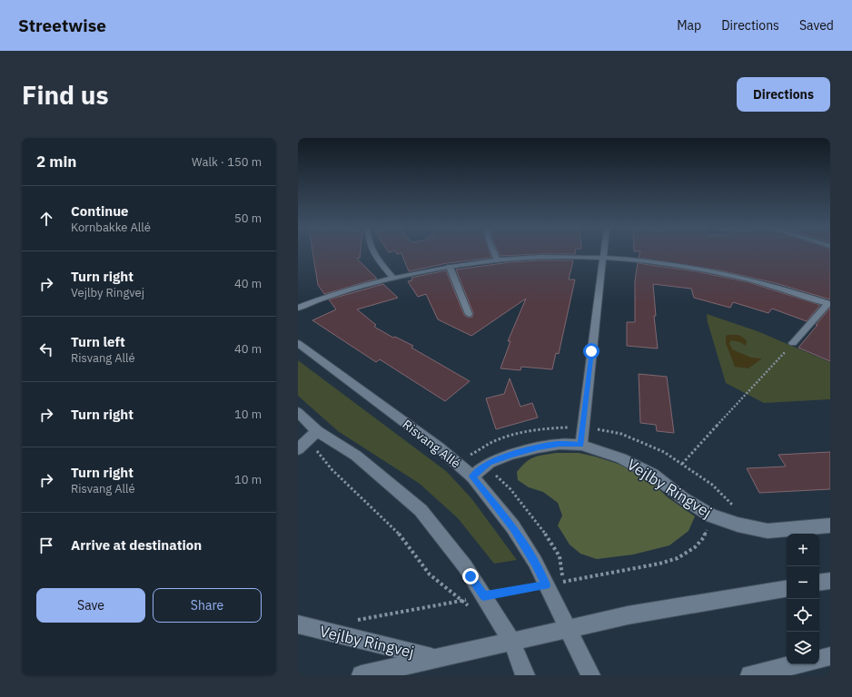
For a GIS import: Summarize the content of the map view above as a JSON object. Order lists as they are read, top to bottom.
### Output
{
  "streets": {
    "street": ["Risvang Allé", "Vejlby Ringvej"]
  },
  "crossings": [
    ["Risvang Allé", "Vejlby Ringvej"]
  ],
  "page": {
    "header": "Streetwise",
    "nav": ["Map", "Directions", "Saved"],
    "buttons": [
      "Directions",
      ["Save", "Share"]
    ],
    "title": "Find us",
    "heading": ["2 min", "Walk · 150 m"],
    "list": [
      ["Continue", "Kornbakke Allé", "50 m"],
      ["Turn right", "Vejlby Ringvej", "40 m"],
      ["Turn left", "Risvang Allé", "40 m"],
      ["Turn right", "10 m"],
      ["Turn right", "Risvang Allé", "10 m"],
      "Arrive at destination"
    ],
    "map_buttons": ["+", "−"]
  }
}
